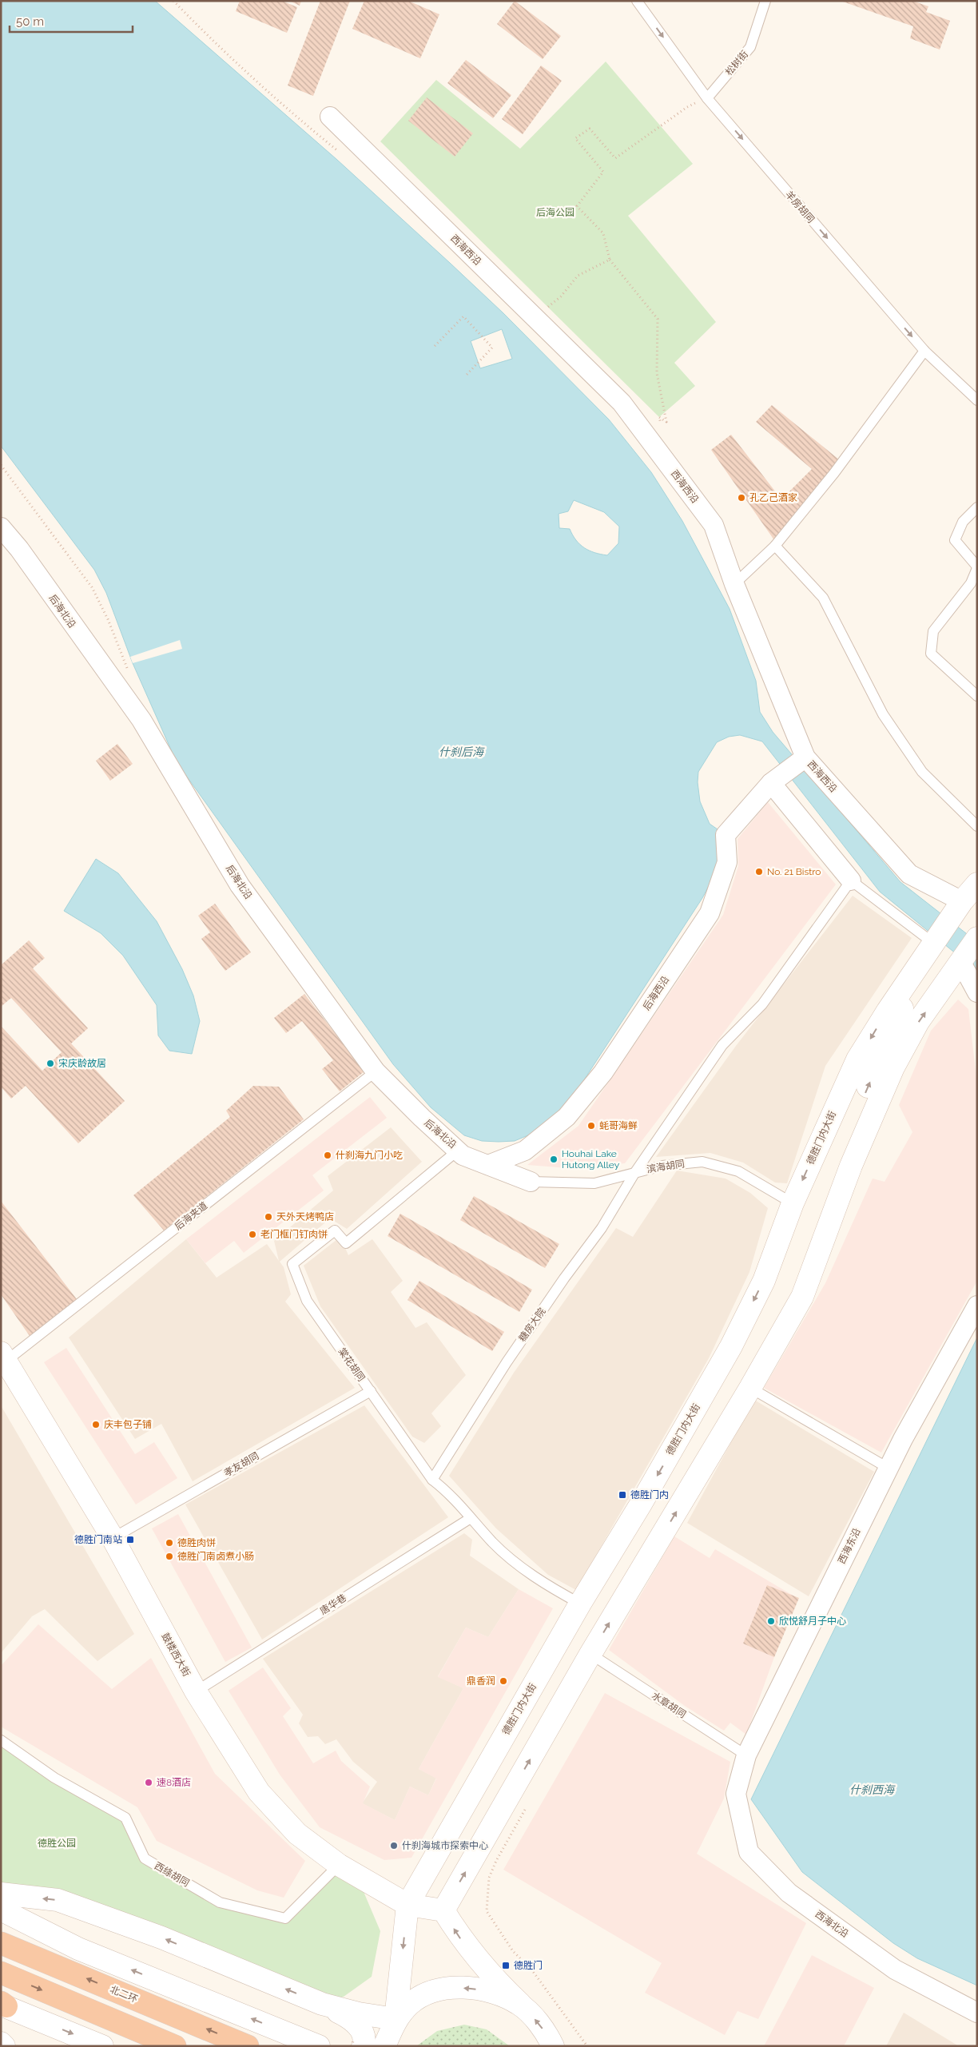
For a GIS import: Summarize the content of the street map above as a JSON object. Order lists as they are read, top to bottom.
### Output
{
  "streets": {
    "highway": ["北二环"],
    "main road": ["德胜门内大街", "鼓楼西大街"],
    "street": [
      "西海西沿",
      "后海北沿",
      "后海西沿",
      "西海东沿",
      "西海北沿"
    ],
    "lane": [
      "松树街",
      "羊房胡同",
      "滨海胡同",
      "后海夹道",
      "糖房大院",
      "棠花胡同",
      "孝友胡同",
      "唐华巷",
      "水章胡同",
      "西绦胡同"
    ]
  },
  "crossings": [
    ["松树街", "羊房胡同"],
    ["西海西沿", "后海西沿"],
    ["后海北沿", "后海西沿"],
    ["后海北沿", "滨海胡同"],
    ["后海北沿", "后海夹道"],
    ["后海北沿", "棠花胡同"],
    ["德胜门内大街", "滨海胡同"],
    ["德胜门内大街", "棠花胡同"],
    ["德胜门内大街", "鼓楼西大街"],
    ["滨海胡同", "糖房大院"],
    ["后海夹道", "鼓楼西大街"],
    ["糖房大院", "棠花胡同"],
    ["棠花胡同", "孝友胡同"],
    ["棠花胡同", "唐华巷"],
    ["孝友胡同", "鼓楼西大街"],
    ["西海东沿", "水章胡同"],
    ["西海东沿", "西海北沿"],
    ["唐华巷", "鼓楼西大街"],
    ["鼓楼西大街", "西绦胡同"]
  ],
  "one_way": ["羊房胡同"],
  "water": ["什刹后海", "什刹西海"],
  "parks": ["后海公园", "德胜公园"],
  "places": {
    "other": [
      "孔乙己酒家",
      "No. 21 Bistro",
      "宋庆龄故居",
      "蚝哥海鲜",
      "什刹海九门小吃",
      "Houhai Lake Hutong Alley",
      "天外天烤鸭店",
      "老门框门钉肉饼",
      "庆丰包子铺",
      "德胜肉饼",
      "德胜门南卤煮小肠",
      "欣悦舒月子中心",
      "鼎香润",
      "速8酒店",
      "什刹海城市探索中心"
    ],
    "transit": ["德胜门内", "德胜门南站", "德胜门"]
  },
  "scale_bar": "50 m"
}
